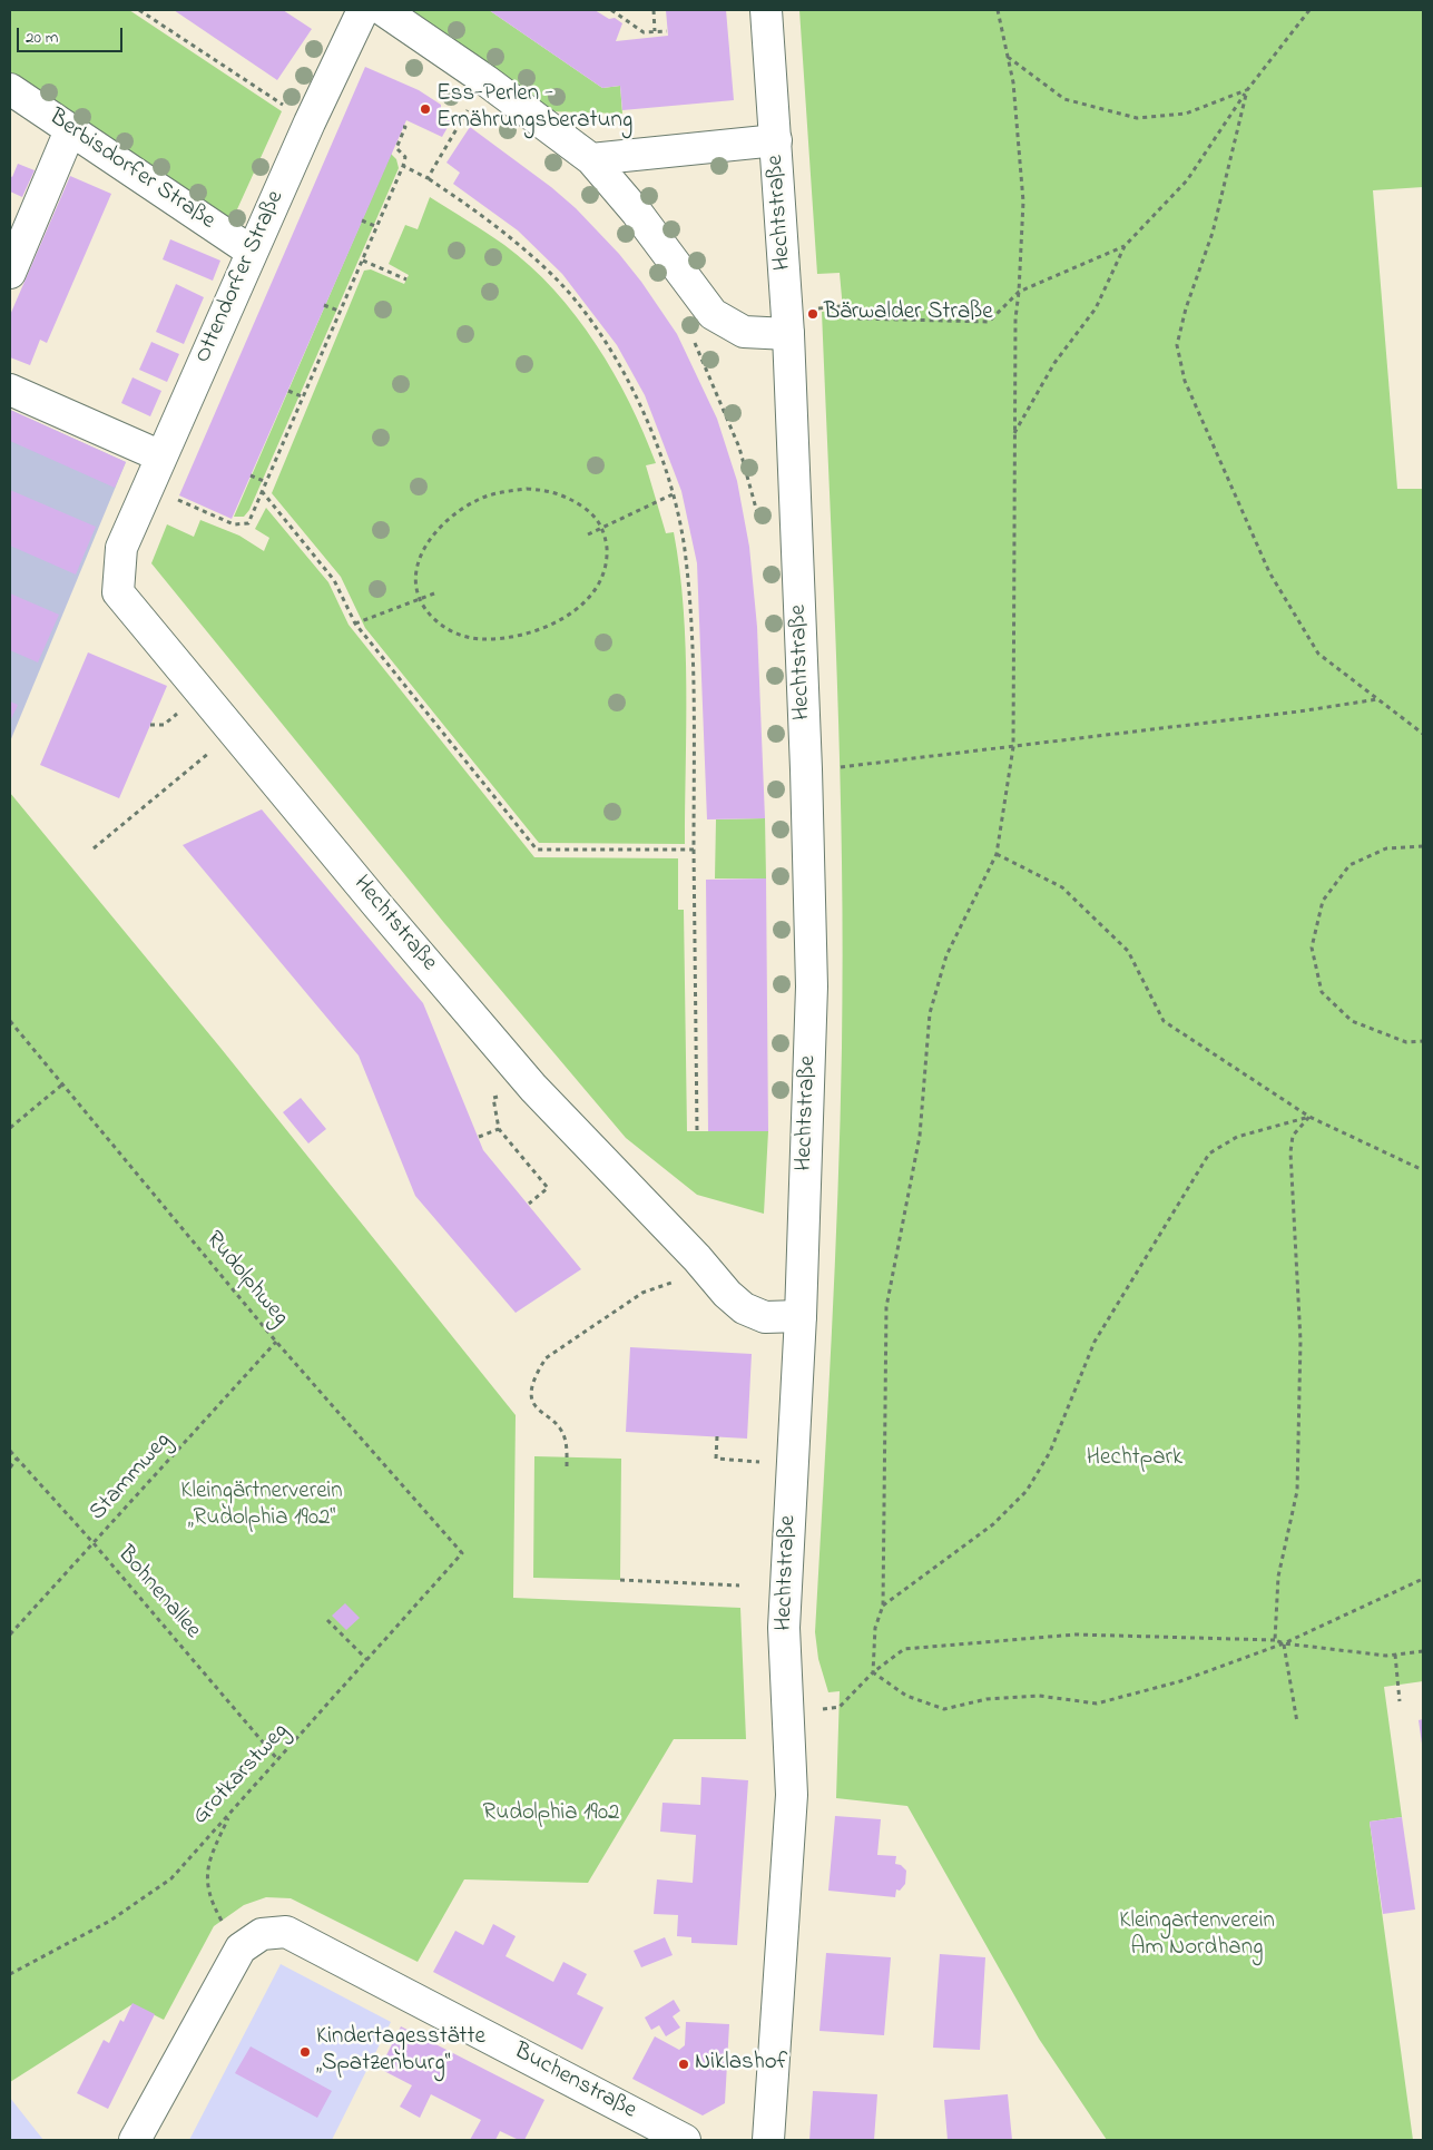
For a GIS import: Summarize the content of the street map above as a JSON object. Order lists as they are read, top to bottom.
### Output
{
  "streets": {
    "street": [
      "Berbisdorfer Straße",
      "Hechtstraße",
      "Ottendorfer Straße",
      "Buchenstraße"
    ],
    "path": [
      "Rudolphweg",
      "Stammweg",
      "Bohnenallee",
      "Grotkarstweg"
    ]
  },
  "crossings": [
    ["Berbisdorfer Straße", "Ottendorfer Straße"],
    ["Hechtstraße", "Ottendorfer Straße"],
    ["Rudolphweg", "Stammweg"],
    ["Rudolphweg", "Grotkarstweg"],
    ["Stammweg", "Bohnenallee"],
    ["Bohnenallee", "Grotkarstweg"]
  ],
  "parks": [
    "Hechtpark",
    "Kleingärtnerverein „Rudolphia 1902“",
    "Rudolphia 1902",
    "Kleingartenverein Am Nordhang"
  ],
  "places": [
    "Ess-Perlen - Ernährungsberatung",
    "Bärwalder Straße",
    "Kindertagesstätte „Spatzenburg“",
    "Niklashof"
  ],
  "scale_bar": "20 m"
}
